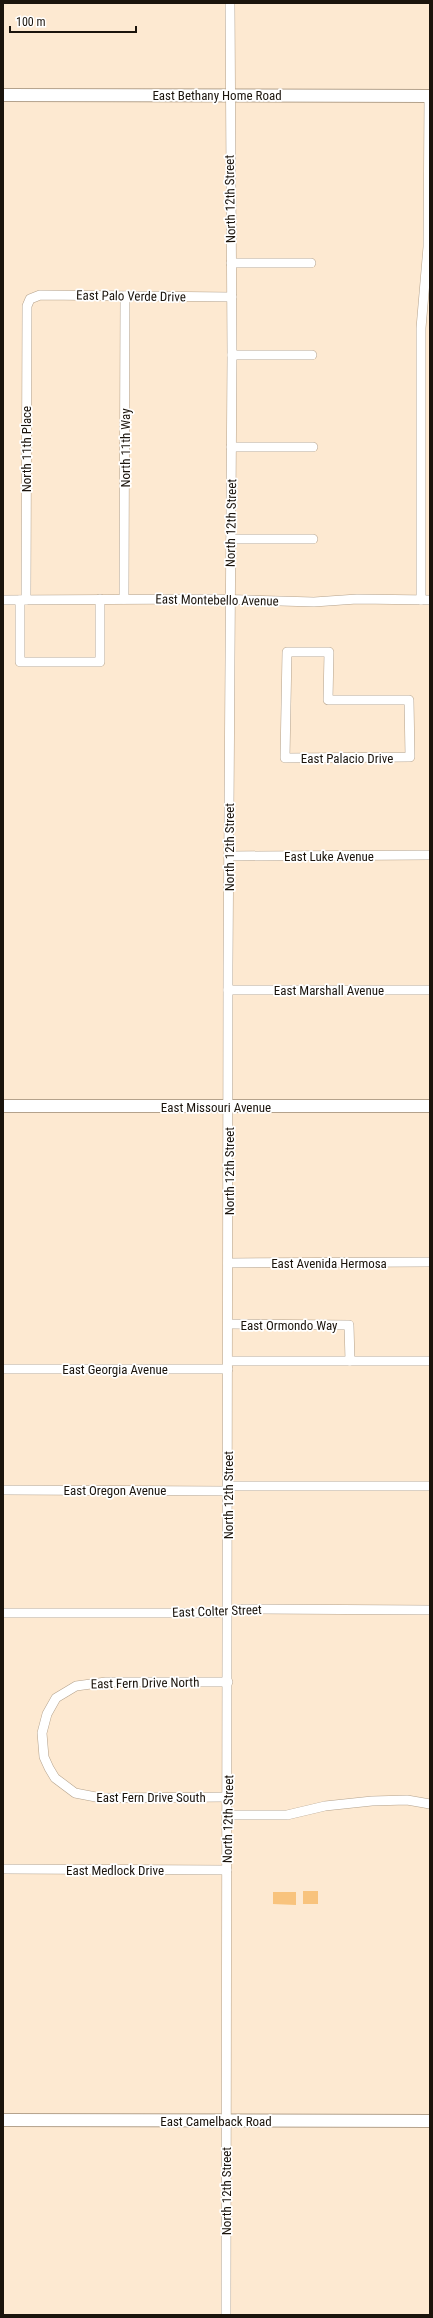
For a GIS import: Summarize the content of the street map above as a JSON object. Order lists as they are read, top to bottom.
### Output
{
  "streets": {
    "main road": ["East Bethany Home Road", "East Missouri Avenue", "East Camelback Road"],
    "street": [
      "North 12th Street",
      "East Palo Verde Drive",
      "North 11th Way",
      "North 11th Place",
      "East Montebello Avenue",
      "East Palacio Drive",
      "East Luke Avenue",
      "East Marshall Avenue",
      "East Avenida Hermosa",
      "East Ormondo Way",
      "East Georgia Avenue",
      "East Oregon Avenue",
      "East Colter Street",
      "East Fern Drive North",
      "East Fern Drive South",
      "East Medlock Drive"
    ]
  },
  "crossings": [
    ["East Bethany Home Road", "North 12th Street"],
    ["North 12th Street", "East Palo Verde Drive"],
    ["North 12th Street", "East Montebello Avenue"],
    ["North 12th Street", "East Luke Avenue"],
    ["North 12th Street", "East Marshall Avenue"],
    ["North 12th Street", "East Missouri Avenue"],
    ["North 12th Street", "East Avenida Hermosa"],
    ["North 12th Street", "East Ormondo Way"],
    ["North 12th Street", "East Georgia Avenue"],
    ["North 12th Street", "East Oregon Avenue"],
    ["North 12th Street", "East Colter Street"],
    ["North 12th Street", "East Fern Drive North"],
    ["North 12th Street", "East Fern Drive South"],
    ["North 12th Street", "East Medlock Drive"],
    ["North 12th Street", "East Camelback Road"],
    ["East Palo Verde Drive", "North 11th Way"],
    ["East Palo Verde Drive", "North 11th Place"],
    ["North 11th Way", "East Montebello Avenue"],
    ["North 11th Place", "East Montebello Avenue"],
    ["East Ormondo Way", "East Georgia Avenue"],
    ["East Fern Drive North", "East Fern Drive South"]
  ],
  "scale_bar": "100 m"
}
